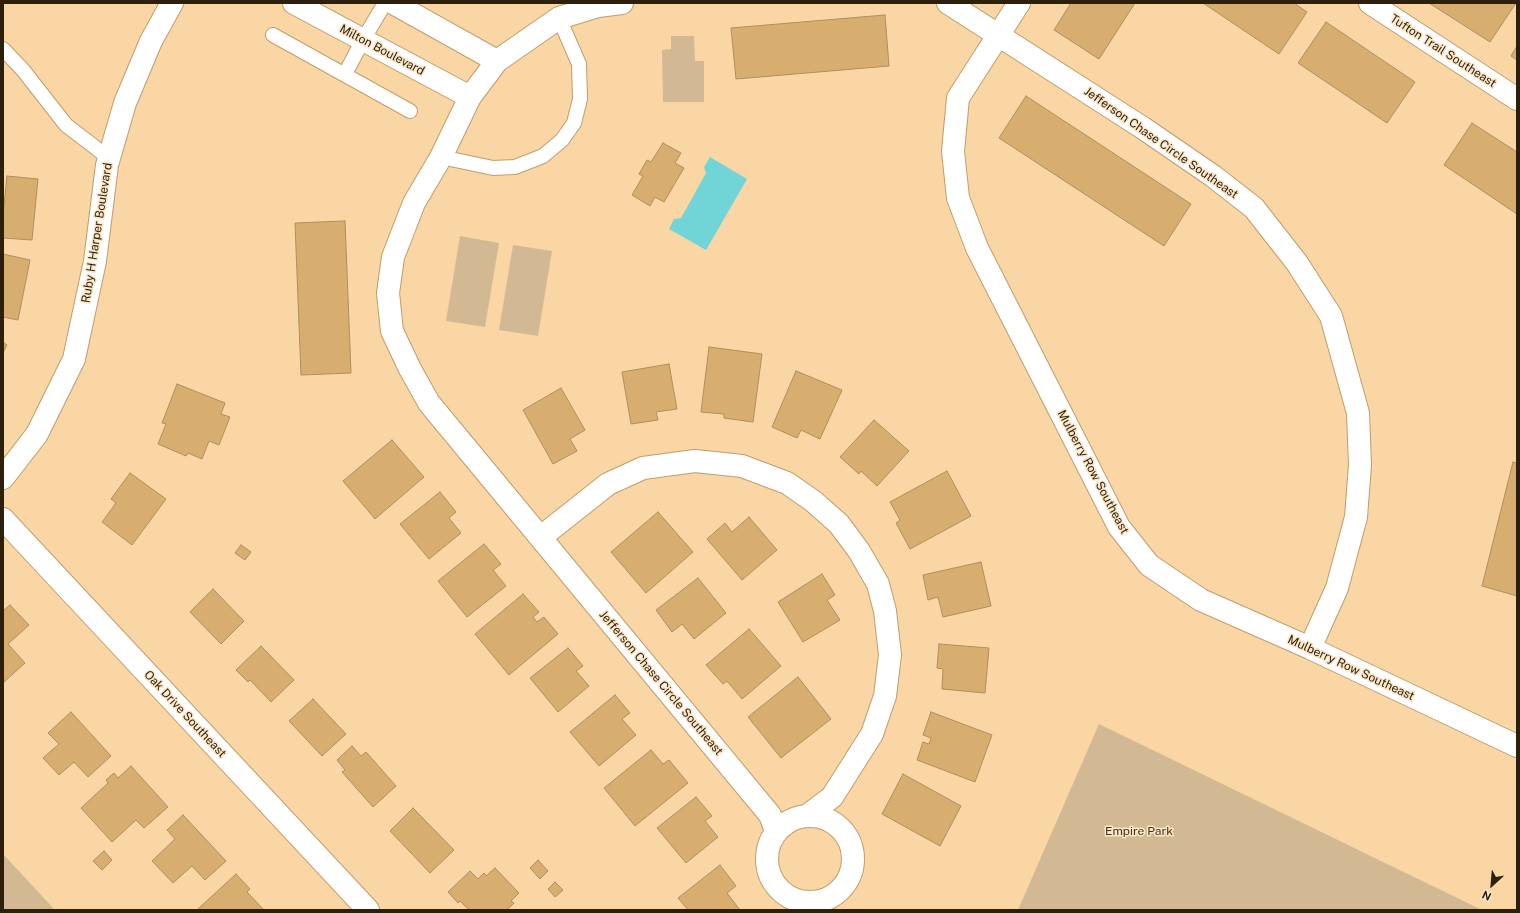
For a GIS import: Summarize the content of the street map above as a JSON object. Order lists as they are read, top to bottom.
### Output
{
  "streets": {
    "street": [
      "Milton Boulevard",
      "Tufton Trail Southeast",
      "Jefferson Chase Circle Southeast",
      "Ruby H Harper Boulevard",
      "Mulberry Row Southeast",
      "Oak Drive Southeast"
    ]
  },
  "crossings": [
    ["Milton Boulevard", "Jefferson Chase Circle Southeast"],
    ["Jefferson Chase Circle Southeast", "Mulberry Row Southeast"]
  ],
  "parks": ["Empire Park"],
  "north": "bottom left"
}
